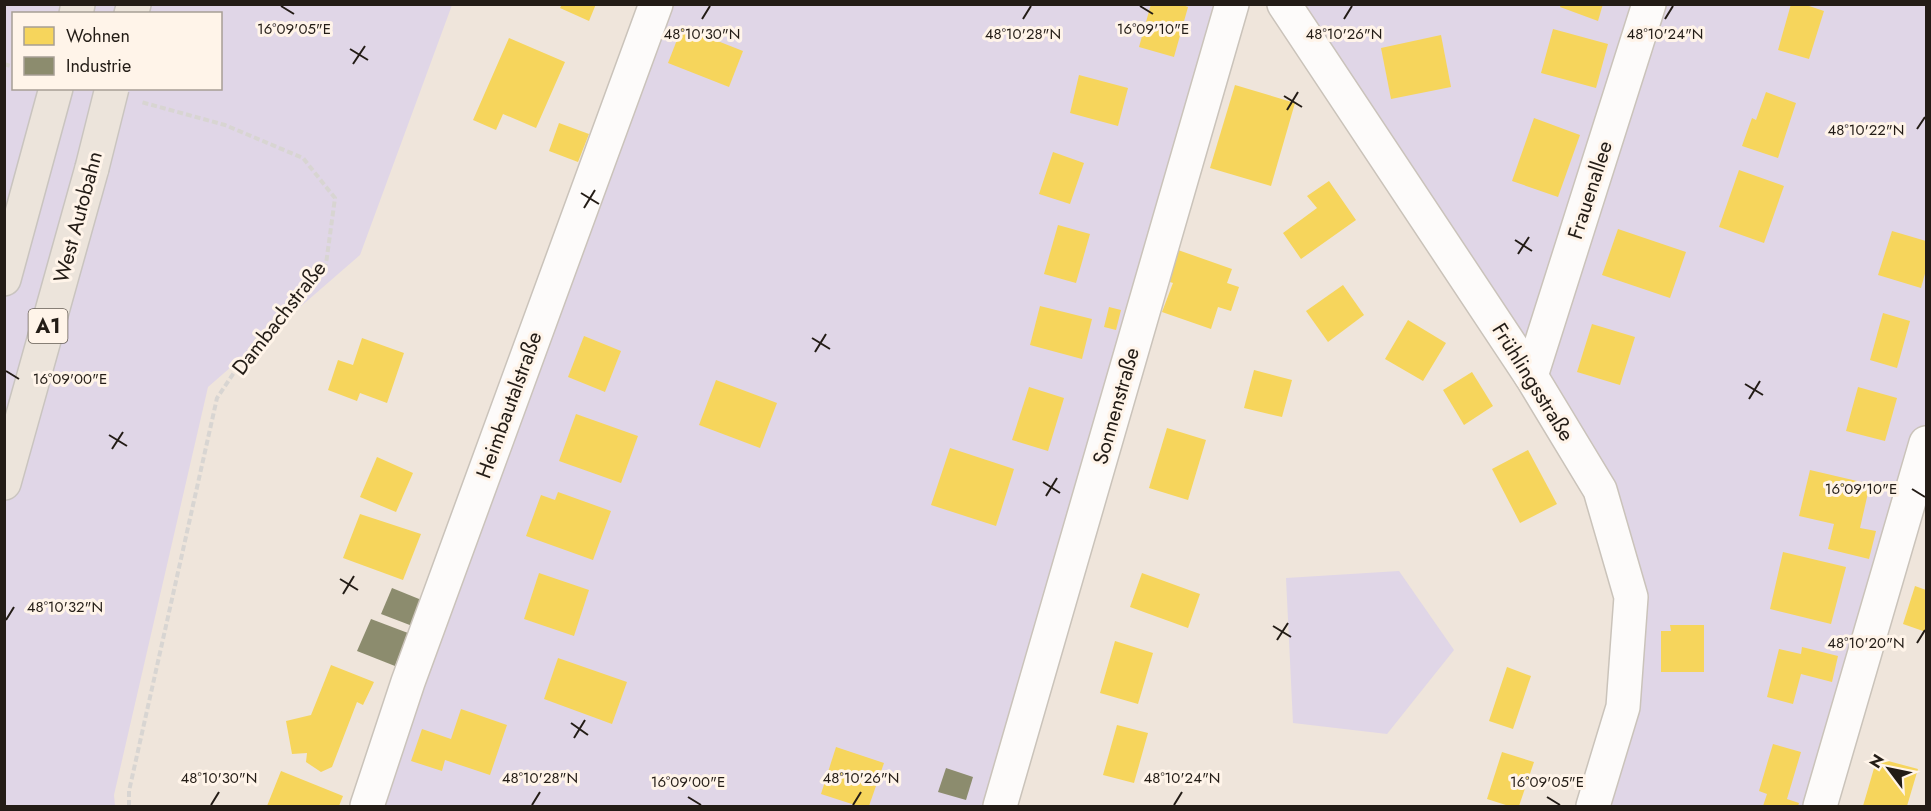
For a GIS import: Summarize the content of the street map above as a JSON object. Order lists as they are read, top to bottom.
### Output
{
  "streets": {
    "highway": ["West Autobahn", "A1"],
    "street": [
      "Frauenallee",
      "Frühlingsstraße",
      "Heimbautalstraße",
      "Sonnenstraße"
    ],
    "path": ["Dambachstraße"]
  },
  "crossings": [
    ["Frauenallee", "Frühlingsstraße"],
    ["West Autobahn", "Dambachstraße"]
  ],
  "legend": ["Wohnen", "Industrie"],
  "north": "top left",
  "coordinates": [
    "16°09'10\"E",
    "16°09'05\"E",
    "48°10'30\"N",
    "48°10'28\"N",
    "48°10'26\"N",
    "48°10'24\"N",
    "48°10'22\"N",
    "16°09'00\"E",
    "48°10'32\"N",
    "48°10'20\"N"
  ]
}
